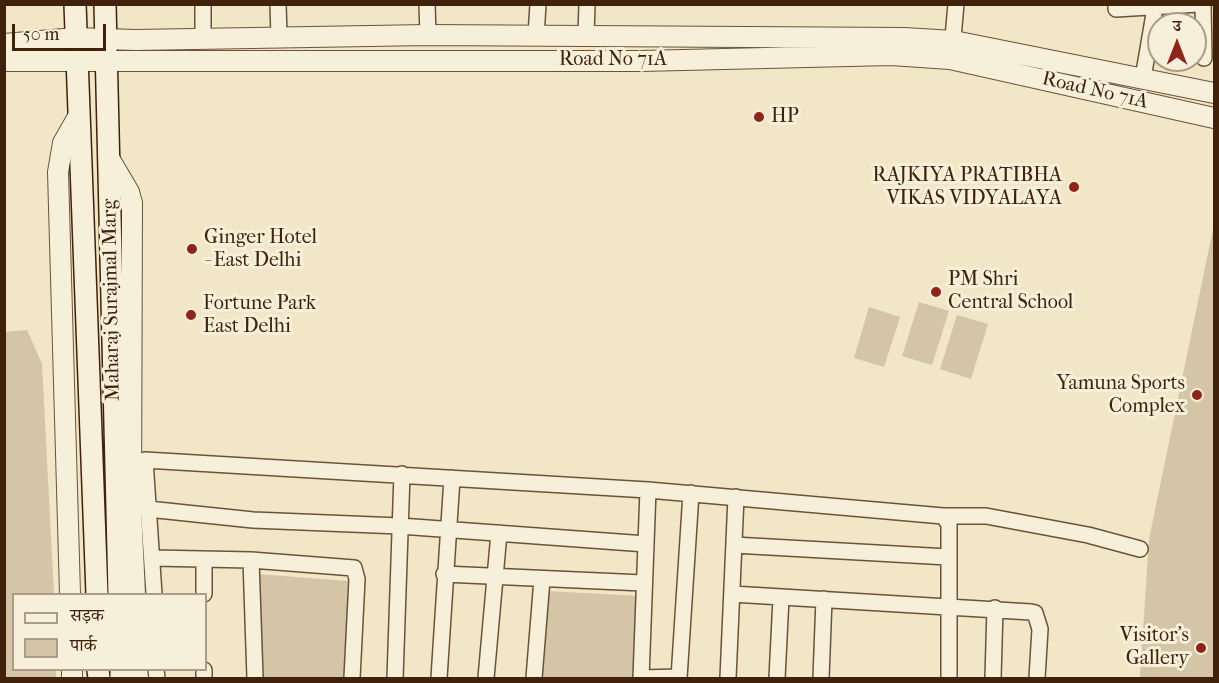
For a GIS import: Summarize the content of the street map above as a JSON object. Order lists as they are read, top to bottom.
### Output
{
  "streets": {
    "main road": ["Maharaj Surajmal Marg"],
    "street": ["Road No 71A"]
  },
  "crossings": [
    ["Road No 71A", "Maharaj Surajmal Marg"]
  ],
  "places": [
    "HP",
    "RAJKIYA PRATIBHA VIKAS VIDYALAYA",
    "Ginger Hotel - East Delhi",
    "PM Shri Central School",
    "Fortune Park East Delhi",
    "Yamuna Sports Complex",
    "Visitor's Gallery"
  ],
  "legend": ["सड़क", "पार्क"],
  "scale_bar": "50 m",
  "north": "top"
}
